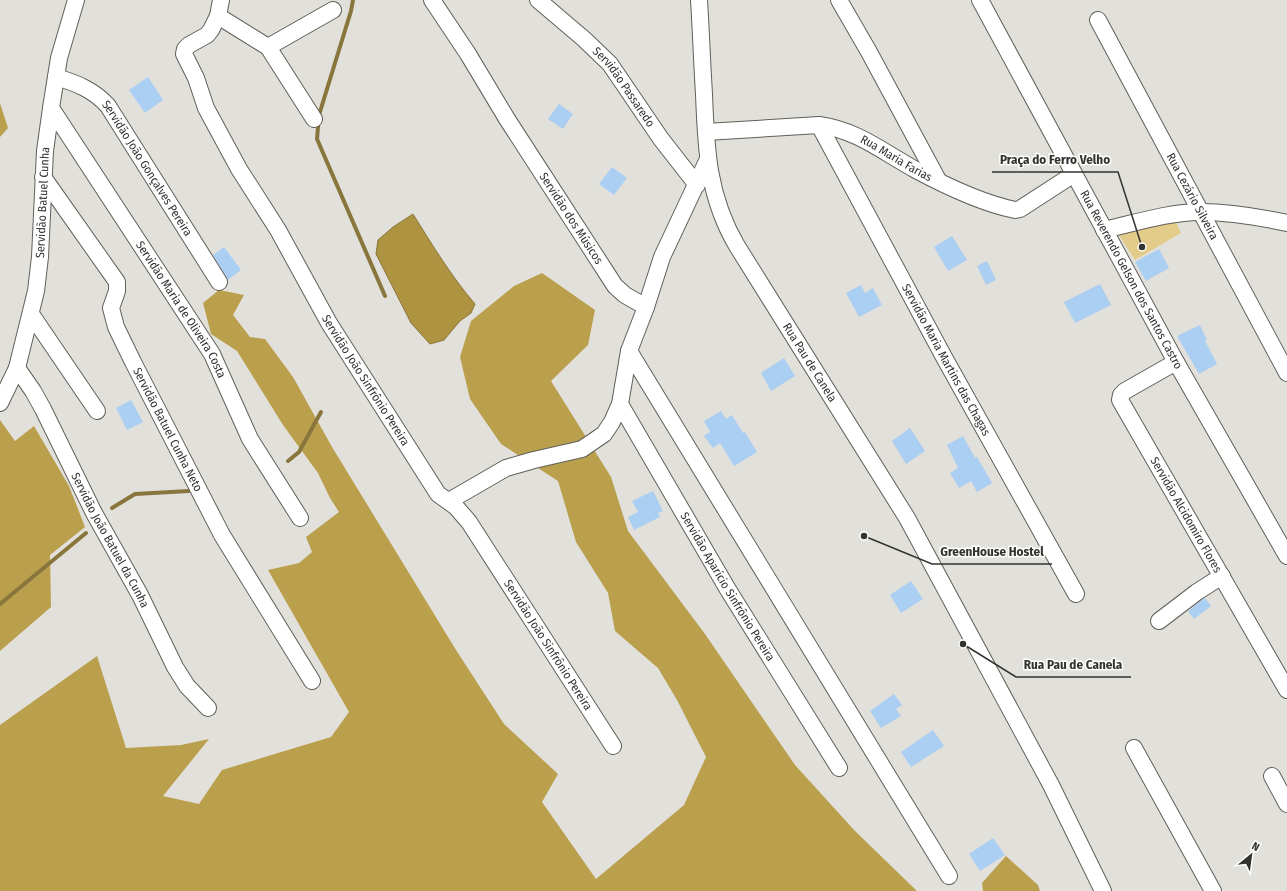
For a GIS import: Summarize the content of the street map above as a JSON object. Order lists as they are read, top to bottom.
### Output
{
  "streets": {
    "street": [
      "Servidão Passaredo",
      "Rua Maria Farias",
      "Servidão João Gonçalves Pereira",
      "Rua Cezário Silveira",
      "Servidão Batuel Cunha",
      "Servidão dos Músicos",
      "Rua Reverendo Gelson dos Santos Castro",
      "Servidão Maria de Oliveira Costa",
      "Servidão Maria Martins das Chagas",
      "Rua Pau de Canela",
      "Servidão João Sinfrônio Pereira",
      "Servidão Batuel Cunha Neto",
      "Servidão Alcidomiro Flores",
      "Servidão João Batuel da Cunha",
      "Servidão Aparício Sinfrônio Pereira"
    ]
  },
  "crossings": [
    ["Rua Maria Farias", "Rua Reverendo Gelson dos Santos Castro"],
    ["Rua Maria Farias", "Servidão Maria Martins das Chagas"],
    ["Rua Maria Farias", "Rua Pau de Canela"],
    ["Servidão João Gonçalves Pereira", "Servidão Batuel Cunha"],
    ["Servidão Batuel Cunha", "Servidão Maria de Oliveira Costa"],
    ["Servidão Batuel Cunha", "Servidão Batuel Cunha Neto"],
    ["Servidão Batuel Cunha", "Servidão João Batuel da Cunha"],
    ["Rua Reverendo Gelson dos Santos Castro", "Servidão Alcidomiro Flores"]
  ],
  "places": ["Praça do Ferro Velho", "GreenHouse Hostel", "Rua Pau de Canela"],
  "north": "top right"
}
